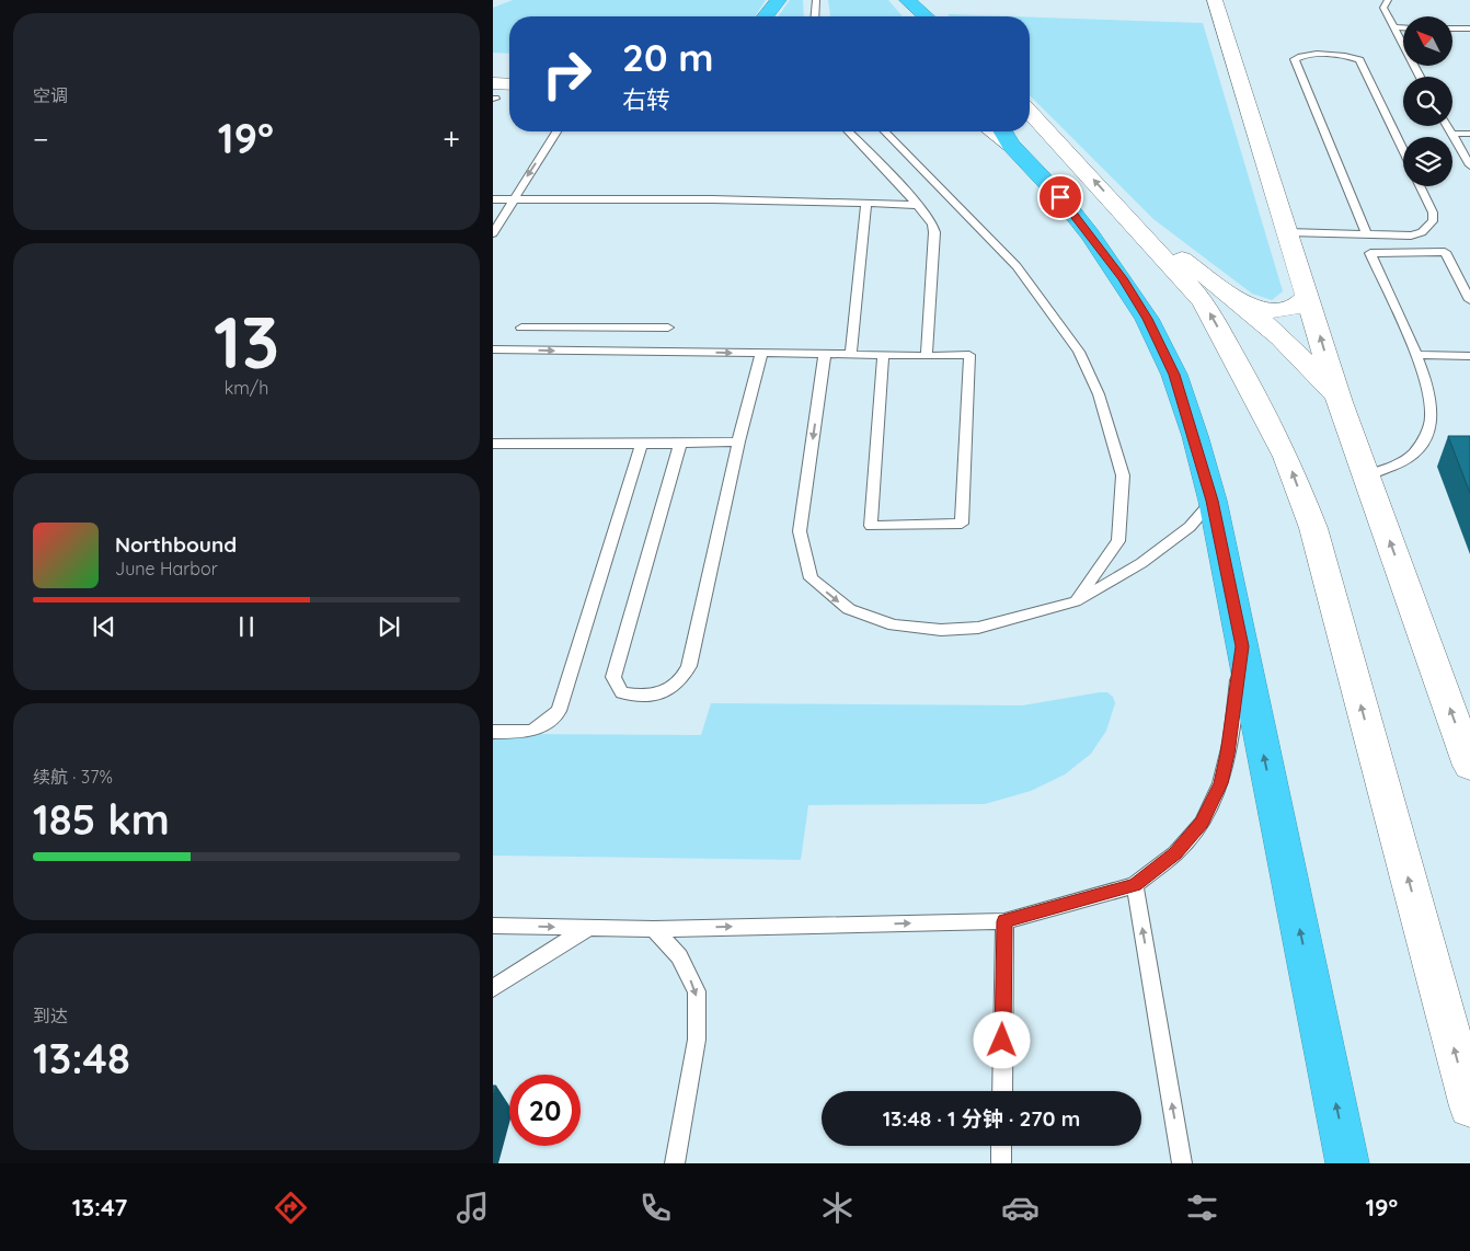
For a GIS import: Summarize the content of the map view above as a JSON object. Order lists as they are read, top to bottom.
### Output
{
  "north": "top left",
  "page": {
    "tile": [
      "空调",
      ["13", "km/h"],
      ["续航 · 37%", "185 km"],
      ["到达", "13:48"]
    ],
    "turn": ["20 m", "右转"],
    "heat": ["−", "19°", "+"],
    "song": ["Northbound", "June Harbor"],
    "limit": "20",
    "trip": "13:48 · 1 分钟 · 270 m",
    "tabs": ["13:47", "19°"]
  }
}
